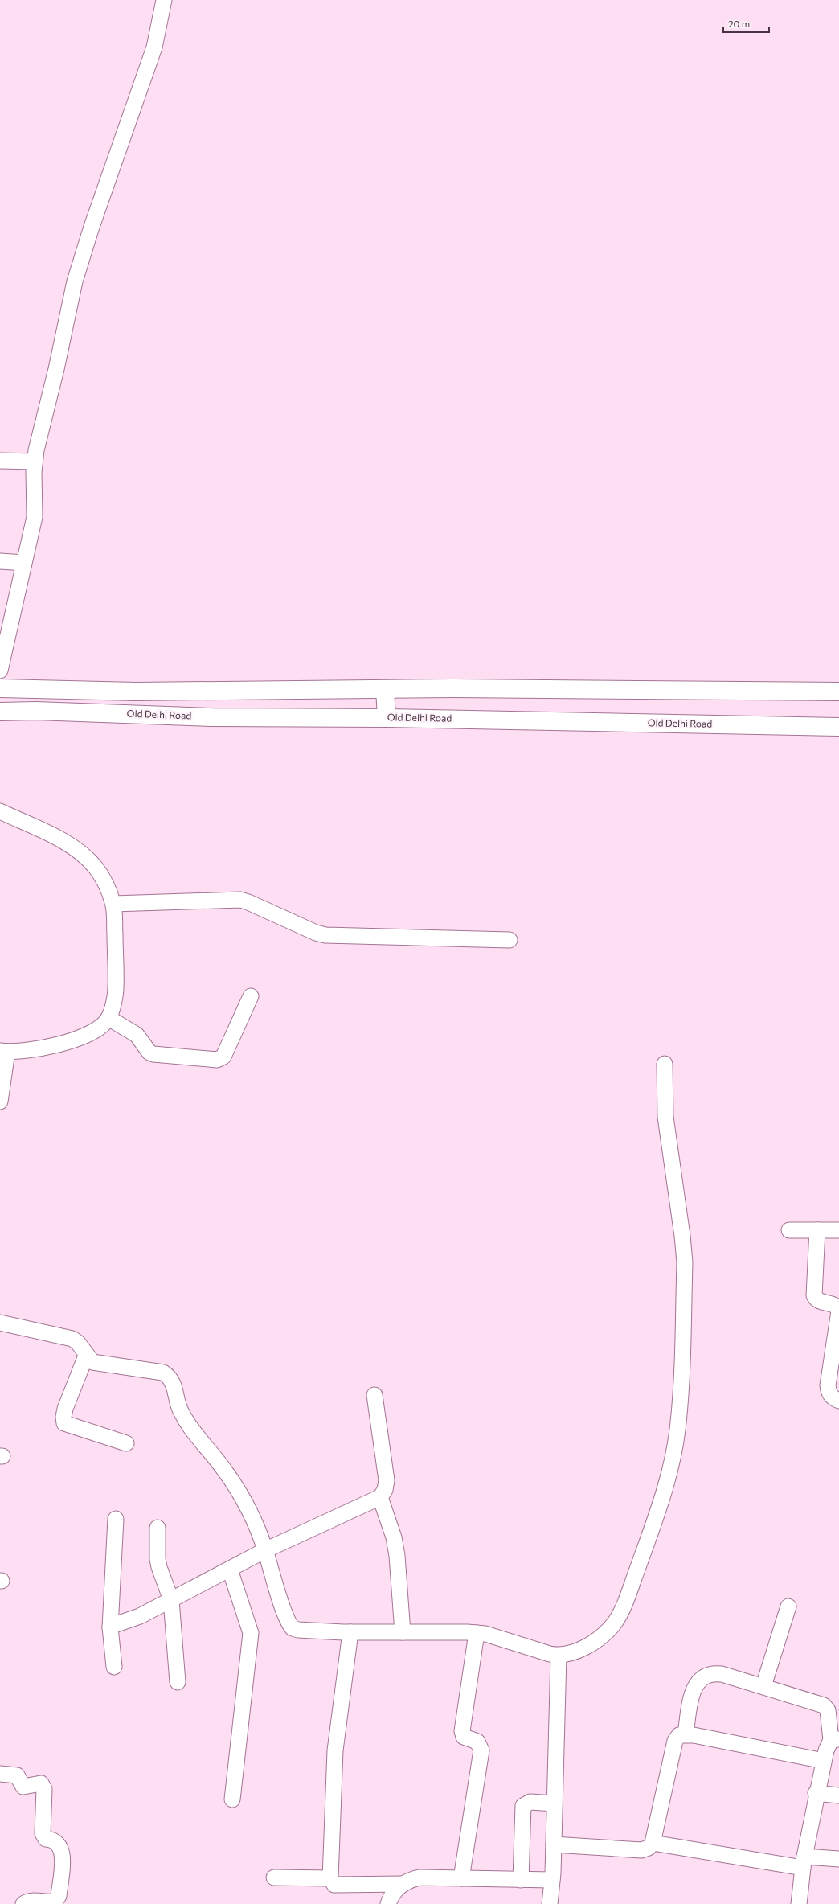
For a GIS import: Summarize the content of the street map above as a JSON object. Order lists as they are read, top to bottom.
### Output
{
  "streets": {
    "main road": ["Old Delhi Road"]
  },
  "scale_bar": "20 m"
}
